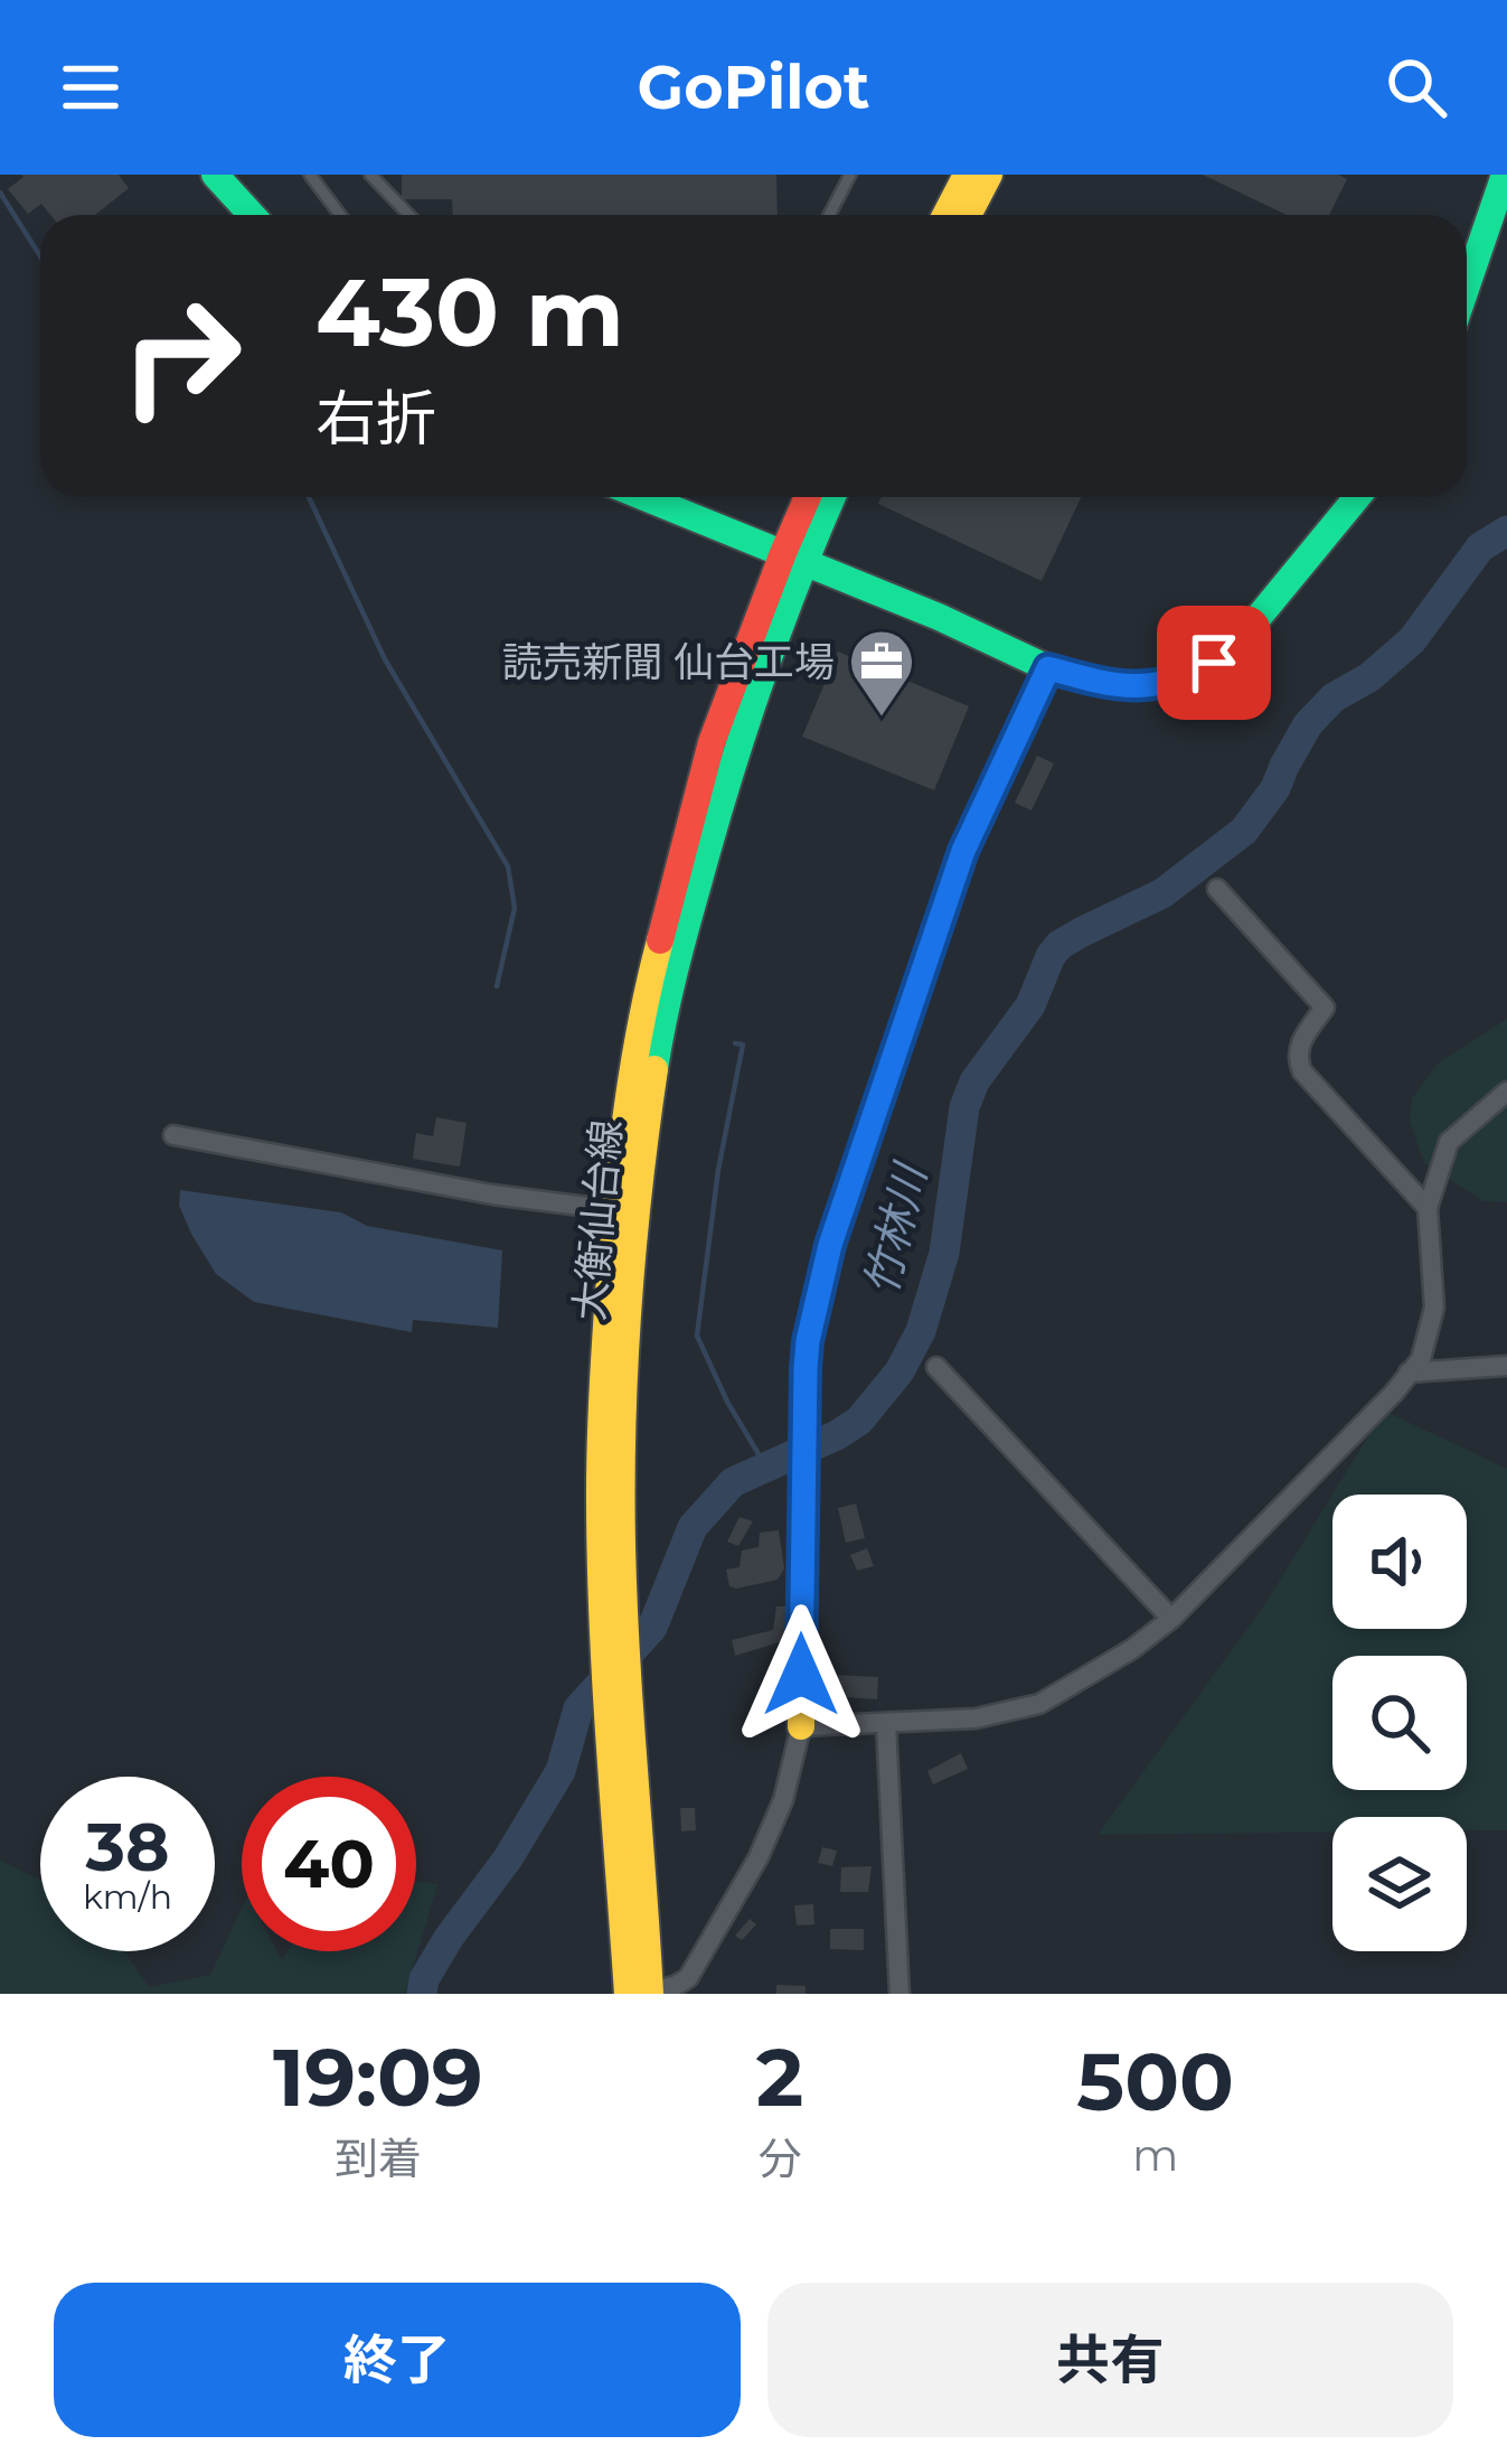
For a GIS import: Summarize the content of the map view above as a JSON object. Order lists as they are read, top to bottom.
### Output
{
  "streets": {
    "main road": ["大衡仙台線"]
  },
  "water": ["竹林川"],
  "places": {
    "office": ["読売新聞 仙台工場"]
  },
  "page": {
    "header": "GoPilot",
    "turn": ["430 m", "右折"],
    "speed": "38 km/h",
    "limit": "40",
    "eta": [
      "19:09",
      "到着",
      "2",
      "分",
      "500",
      "m"
    ],
    "buttons": ["終了", "共有"]
  }
}
